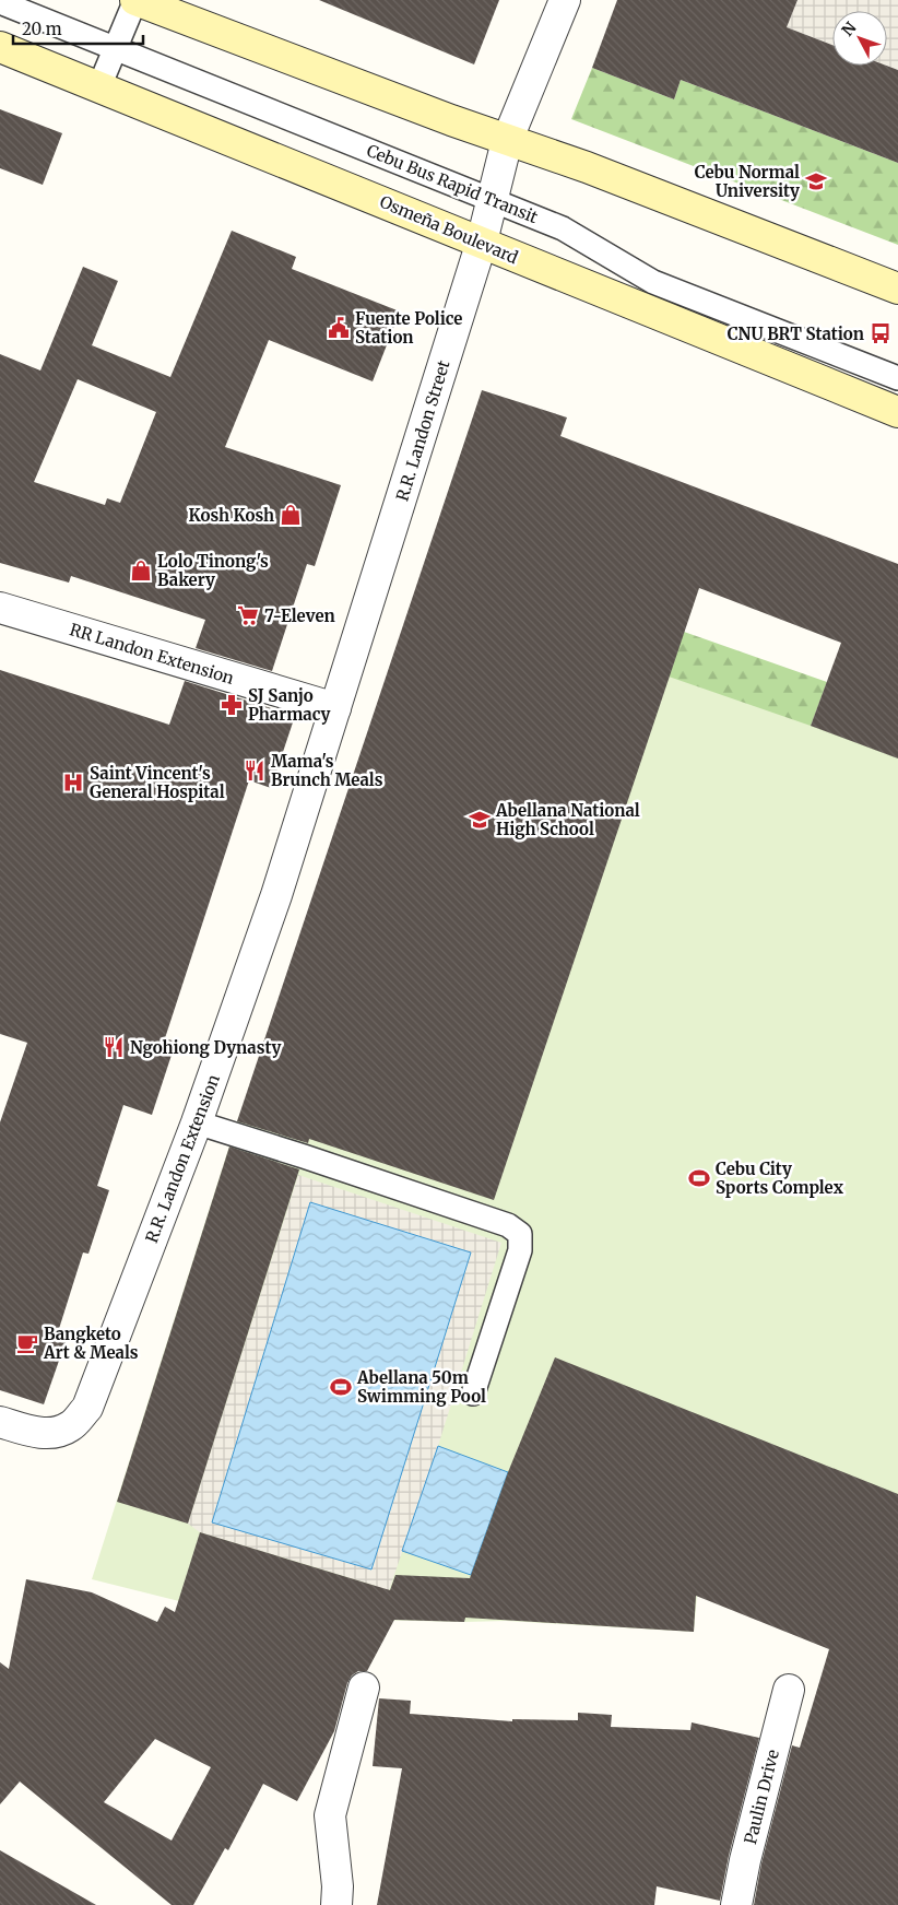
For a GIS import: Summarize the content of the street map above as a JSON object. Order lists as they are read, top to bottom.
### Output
{
  "streets": {
    "main road": ["Osmeña Boulevard"],
    "street": [
      "R.R. Landon Street",
      "RR Landon Extension",
      "R.R. Landon Extension",
      "Paulin Drive"
    ],
    "lane": ["Cebu Bus Rapid Transit"]
  },
  "crossings": [
    ["Cebu Bus Rapid Transit", "R.R. Landon Street"],
    ["Osmeña Boulevard", "R.R. Landon Street"],
    ["R.R. Landon Street", "RR Landon Extension"],
    ["R.R. Landon Street", "R.R. Landon Extension"],
    ["RR Landon Extension", "R.R. Landon Extension"]
  ],
  "places": {
    "school or university": ["Cebu Normal University", "Abellana National High School"],
    "public building": ["Fuente Police Station"],
    "bus stop": ["CNU BRT Station"],
    "shop": ["Kosh Kosh", "Lolo Tinong's Bakery"],
    "supermarket": ["7-Eleven"],
    "pharmacy": ["SJ Sanjo Pharmacy"],
    "restaurant": ["Mama's Brunch Meals", "Ngohiong Dynasty"],
    "hospital": ["Saint Vincent's General Hospital"],
    "sports": ["Cebu City Sports Complex", "Abellana 50m Swimming Pool"],
    "cafe": ["Bangketo Art & Meals"]
  },
  "scale_bar": "20 m",
  "north": "top left"
}
